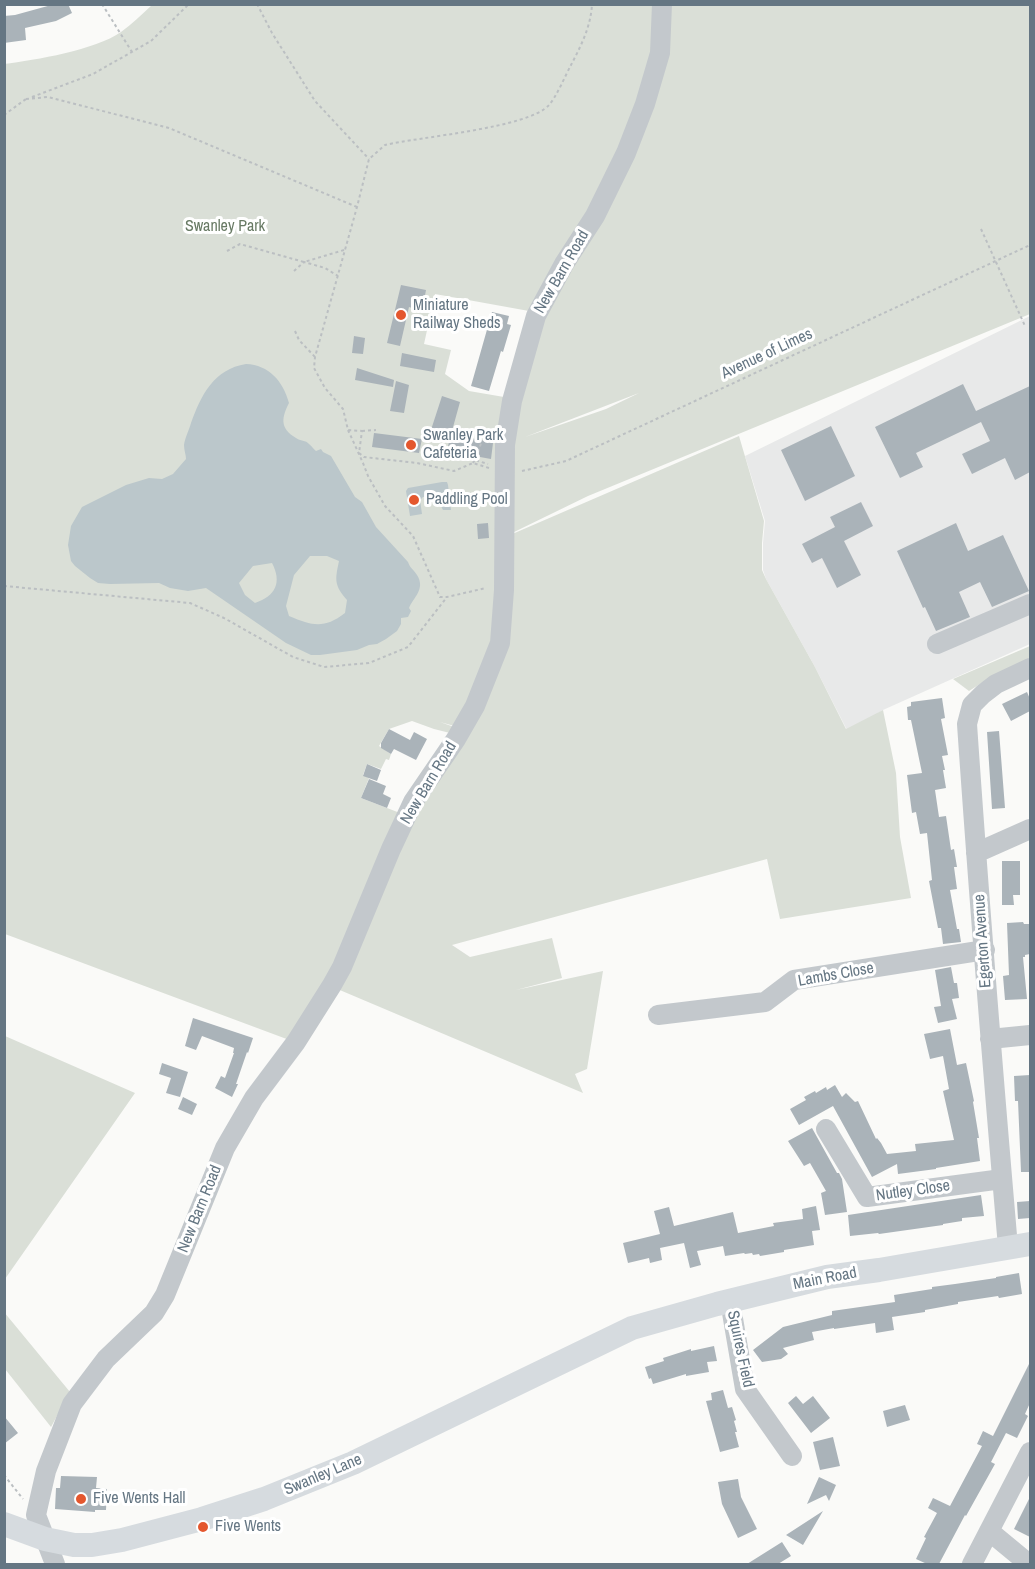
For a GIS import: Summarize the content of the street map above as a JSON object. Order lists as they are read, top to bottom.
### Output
{
  "streets": {
    "main road": ["Main Road", "Swanley Lane"],
    "street": [
      "New Barn Road",
      "Egerton Avenue",
      "Lambs Close",
      "Nutley Close",
      "Squires Field"
    ],
    "path": ["Avenue of Limes"]
  },
  "crossings": [
    ["New Barn Road", "Swanley Lane"],
    ["Egerton Avenue", "Lambs Close"],
    ["Egerton Avenue", "Nutley Close"],
    ["Egerton Avenue", "Main Road"],
    ["Main Road", "Squires Field"],
    ["Main Road", "Swanley Lane"]
  ],
  "parks": ["Swanley Park"],
  "places": [
    "Miniature Railway Sheds",
    "Swanley Park Cafeteria",
    "Paddling Pool",
    "Five Wents Hall",
    "Five Wents"
  ]
}
